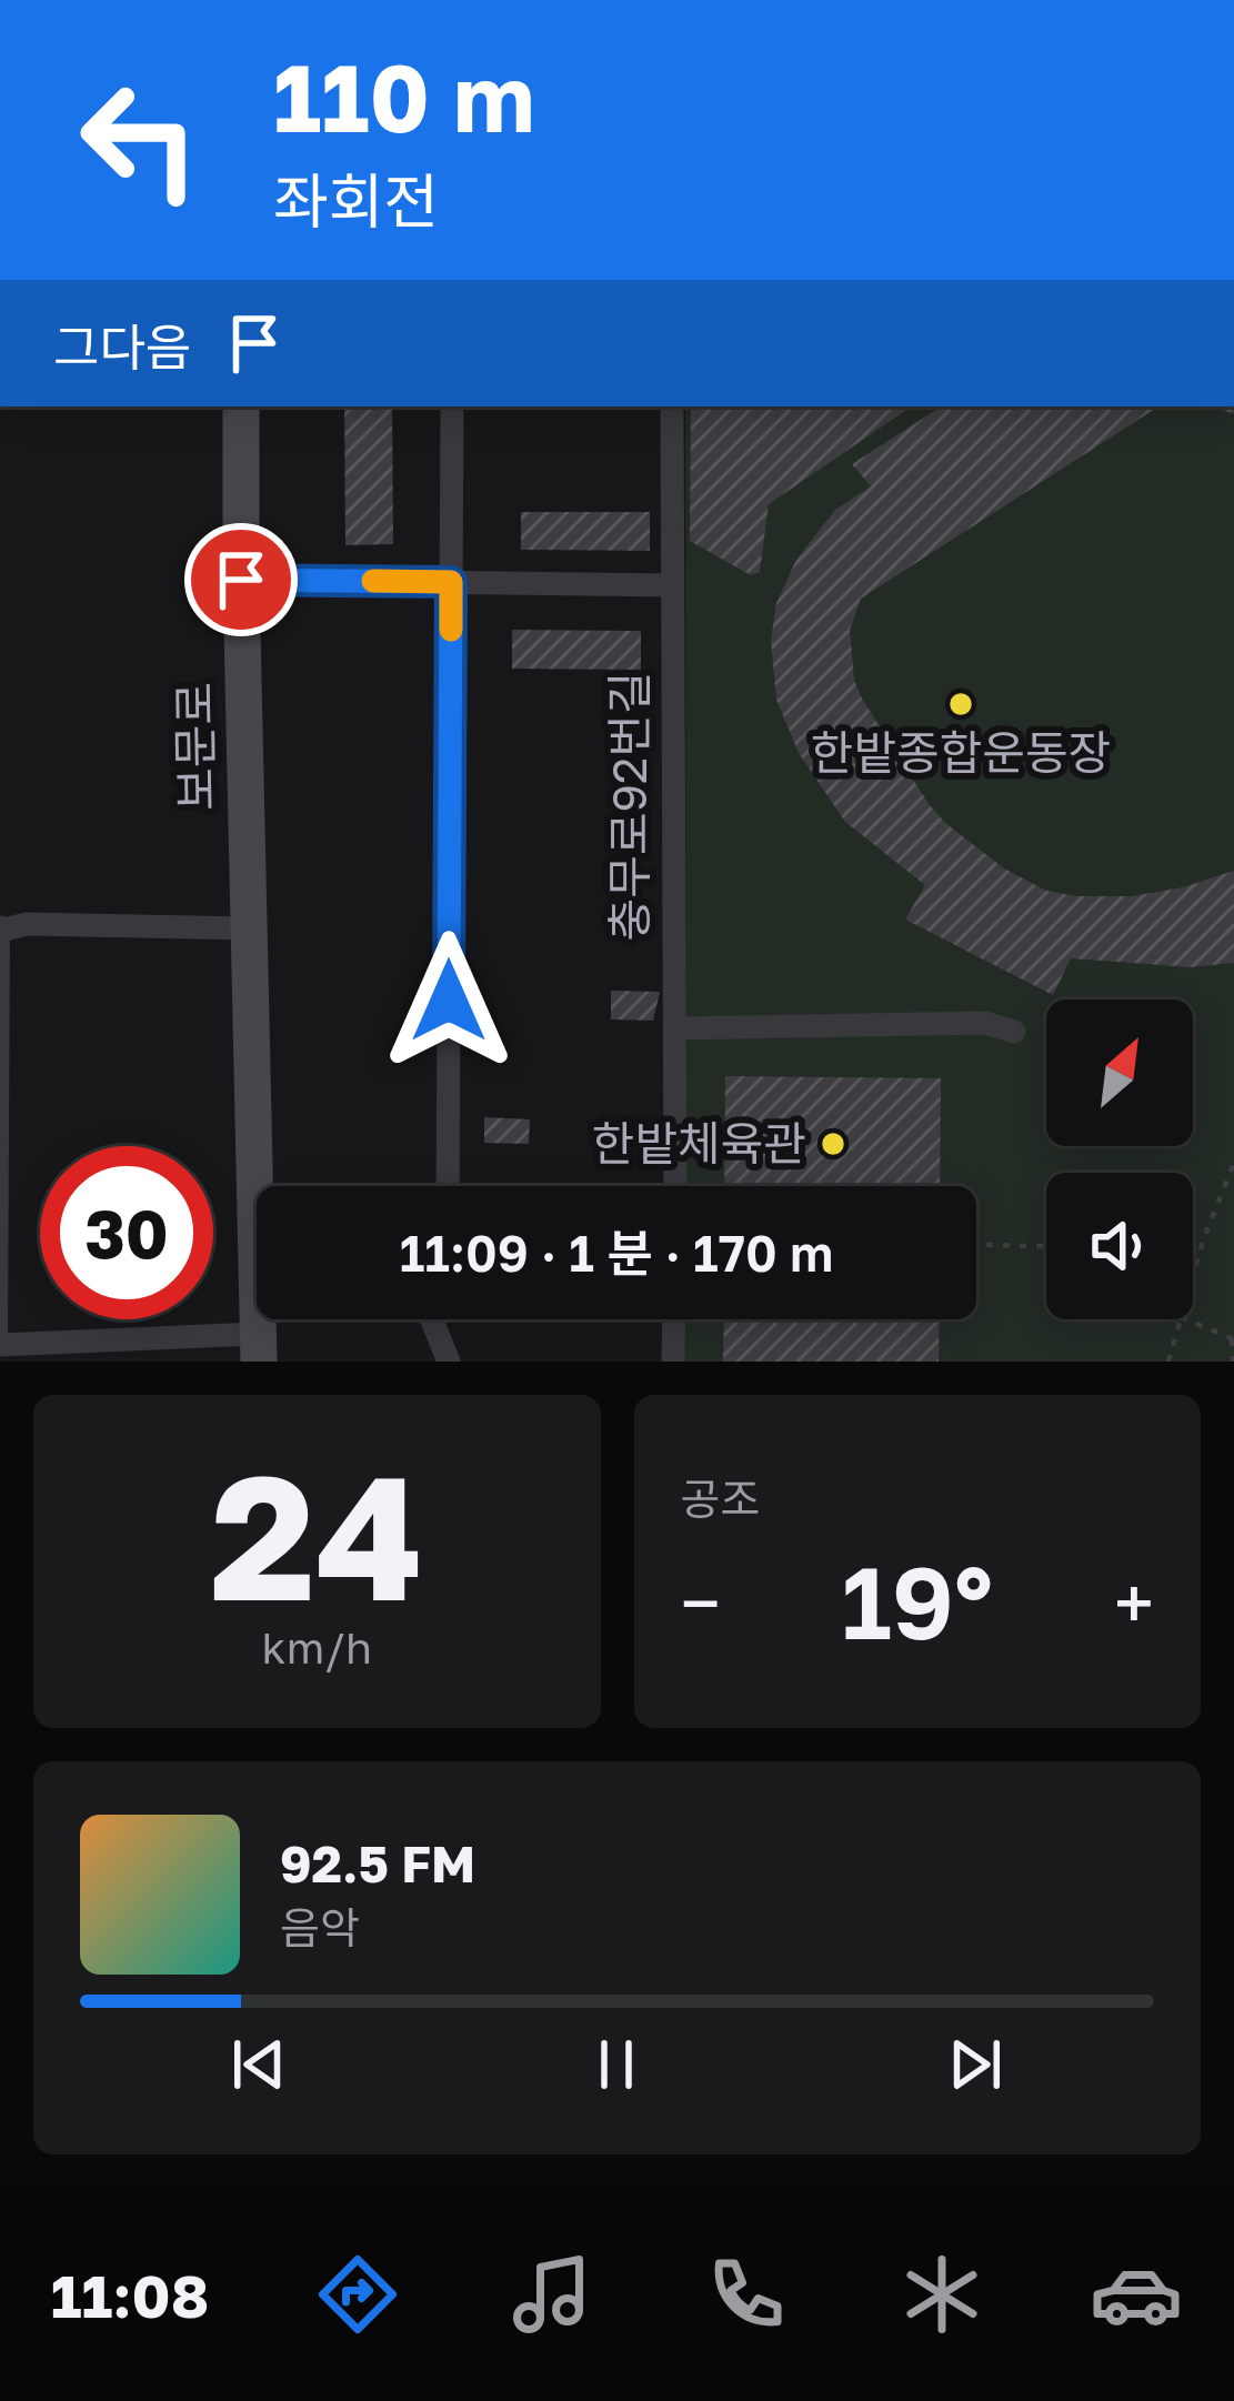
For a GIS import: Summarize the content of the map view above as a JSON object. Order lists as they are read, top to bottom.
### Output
{
  "streets": {
    "main road": ["보문로"],
    "street": ["충무로92번길"]
  },
  "places": ["한밭종합운동장", "한밭체육관"],
  "north": "top right",
  "page": {
    "turn": ["110 m", "좌회전"],
    "then": "그다음",
    "limit": "30",
    "trip": "11:09 · 1 분 · 170 m",
    "tile": [
      ["24", "km/h"],
      "공조"
    ],
    "heat": ["−", "19°", "+"],
    "song": ["92.5 FM", "음악"],
    "tabs": "11:08"
  }
}
